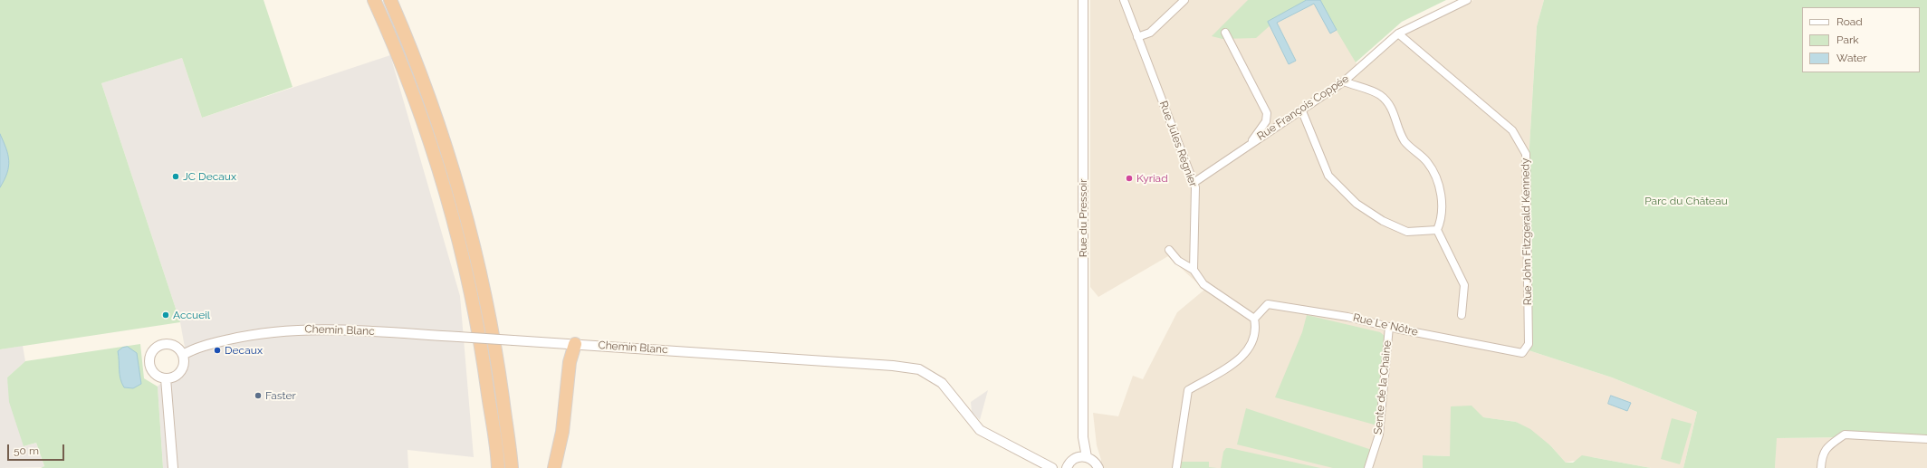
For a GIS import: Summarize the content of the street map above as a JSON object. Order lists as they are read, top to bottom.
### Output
{
  "streets": {
    "street": [
      "Rue François Coppée",
      "Rue Jules Régnier",
      "Rue du Pressoir",
      "Rue John Fitzgerald Kennedy",
      "Rue Le Nôtre",
      "Chemin Blanc",
      "Sente de la Chaine"
    ]
  },
  "crossings": [
    ["Rue François Coppée", "Rue Jules Régnier"],
    ["Rue François Coppée", "Rue John Fitzgerald Kennedy"],
    ["Rue John Fitzgerald Kennedy", "Rue Le Nôtre"],
    ["Rue Le Nôtre", "Sente de la Chaine"]
  ],
  "parks": ["Parc du Château"],
  "places": [
    "JC Decaux",
    "Kyriad",
    "Accueil",
    "Decaux",
    "Faster"
  ],
  "legend": ["Road", "Park", "Water"],
  "scale_bar": "50 m"
}
